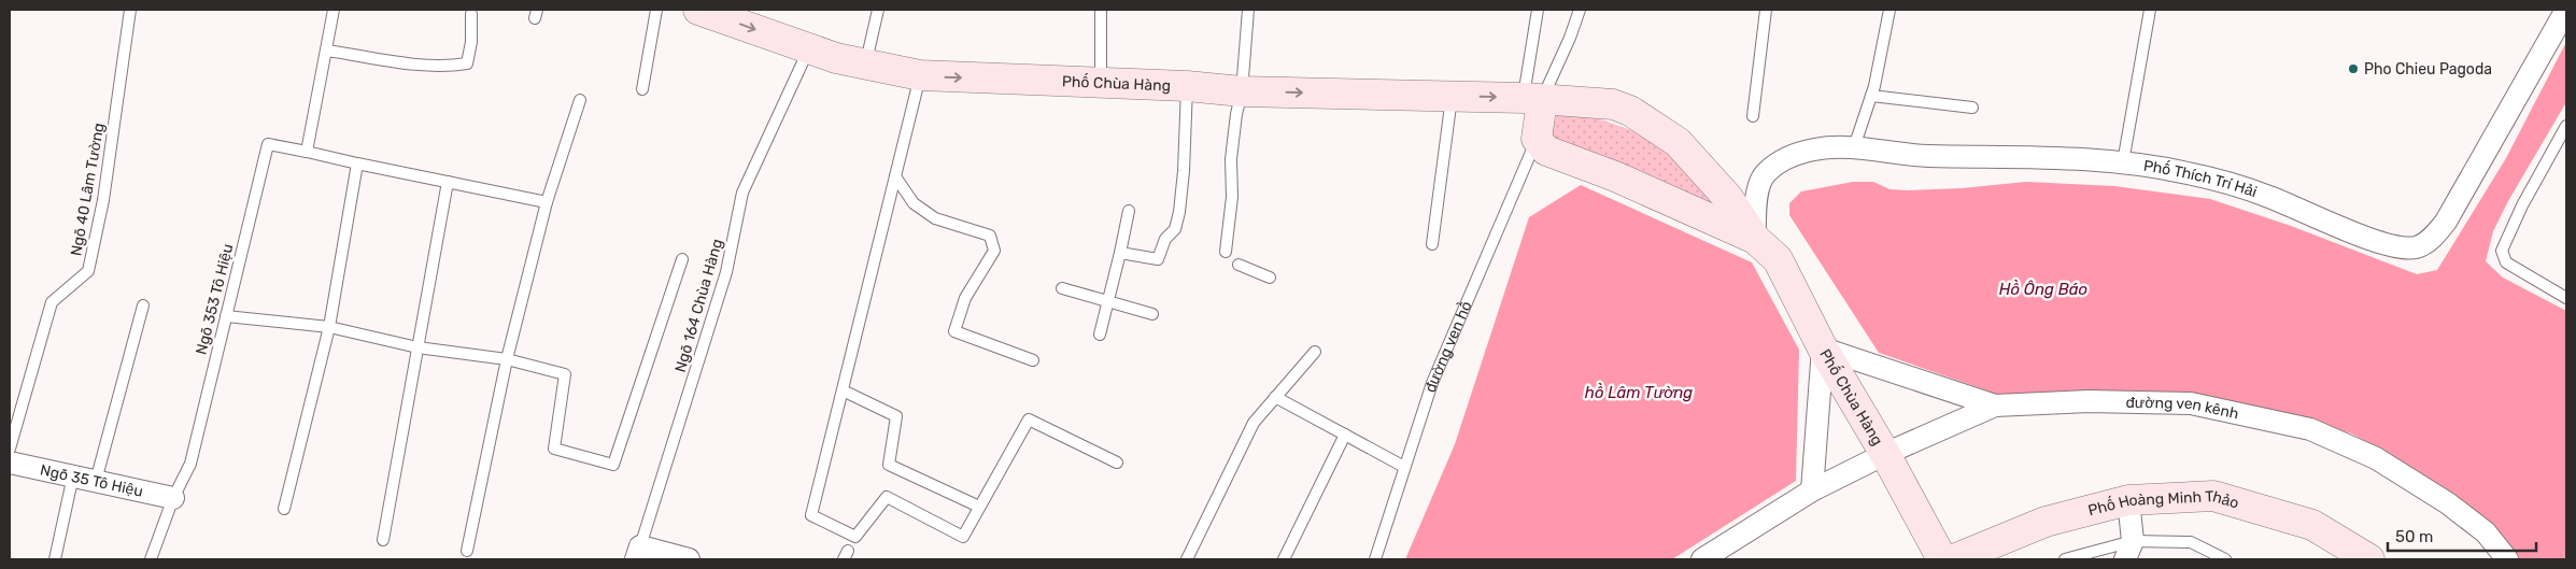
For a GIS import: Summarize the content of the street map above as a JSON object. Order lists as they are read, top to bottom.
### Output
{
  "streets": {
    "street": [
      "Phố Chùa Hàng",
      "Phố Thích Trí Hải",
      "đường ven kênh",
      "Ngõ 35 Tô Hiệu",
      "Phố Hoàng Minh Thảo"
    ],
    "lane": [
      "Ngõ 40 Lâm Tường",
      "Ngõ 353 Tô Hiệu",
      "Ngõ 164 Chùa Hàng",
      "đường ven hồ"
    ]
  },
  "crossings": [
    ["Phố Chùa Hàng", "Phố Thích Trí Hải"],
    ["Phố Chùa Hàng", "Ngõ 164 Chùa Hàng"],
    ["Phố Chùa Hàng", "đường ven hồ"],
    ["Phố Chùa Hàng", "đường ven kênh"],
    ["Ngõ 353 Tô Hiệu", "Ngõ 35 Tô Hiệu"]
  ],
  "water": ["Hồ Ông Báo", "hồ Lâm Tường"],
  "places": ["Pho Chieu Pagoda"],
  "scale_bar": "50 m"
}
